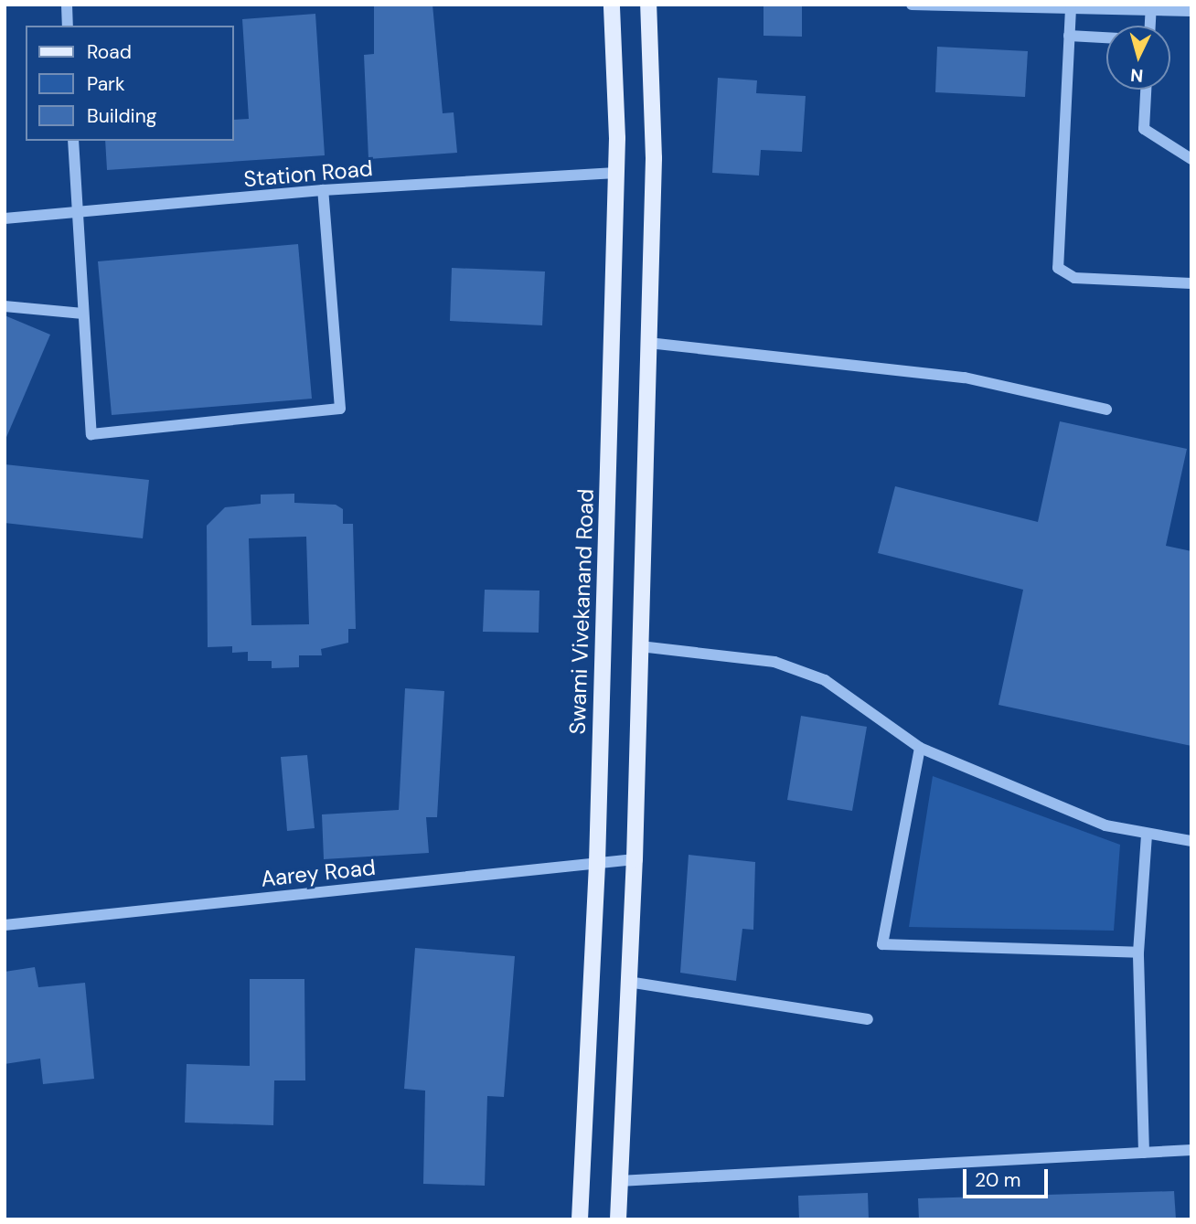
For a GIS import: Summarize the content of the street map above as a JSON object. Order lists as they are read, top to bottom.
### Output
{
  "streets": {
    "main road": ["Swami Vivekanand Road"],
    "street": ["Station Road", "Aarey Road"]
  },
  "crossings": [
    ["Station Road", "Swami Vivekanand Road"],
    ["Swami Vivekanand Road", "Aarey Road"]
  ],
  "legend": ["Road", "Park", "Building"],
  "scale_bar": "20 m",
  "north": "bottom"
}
